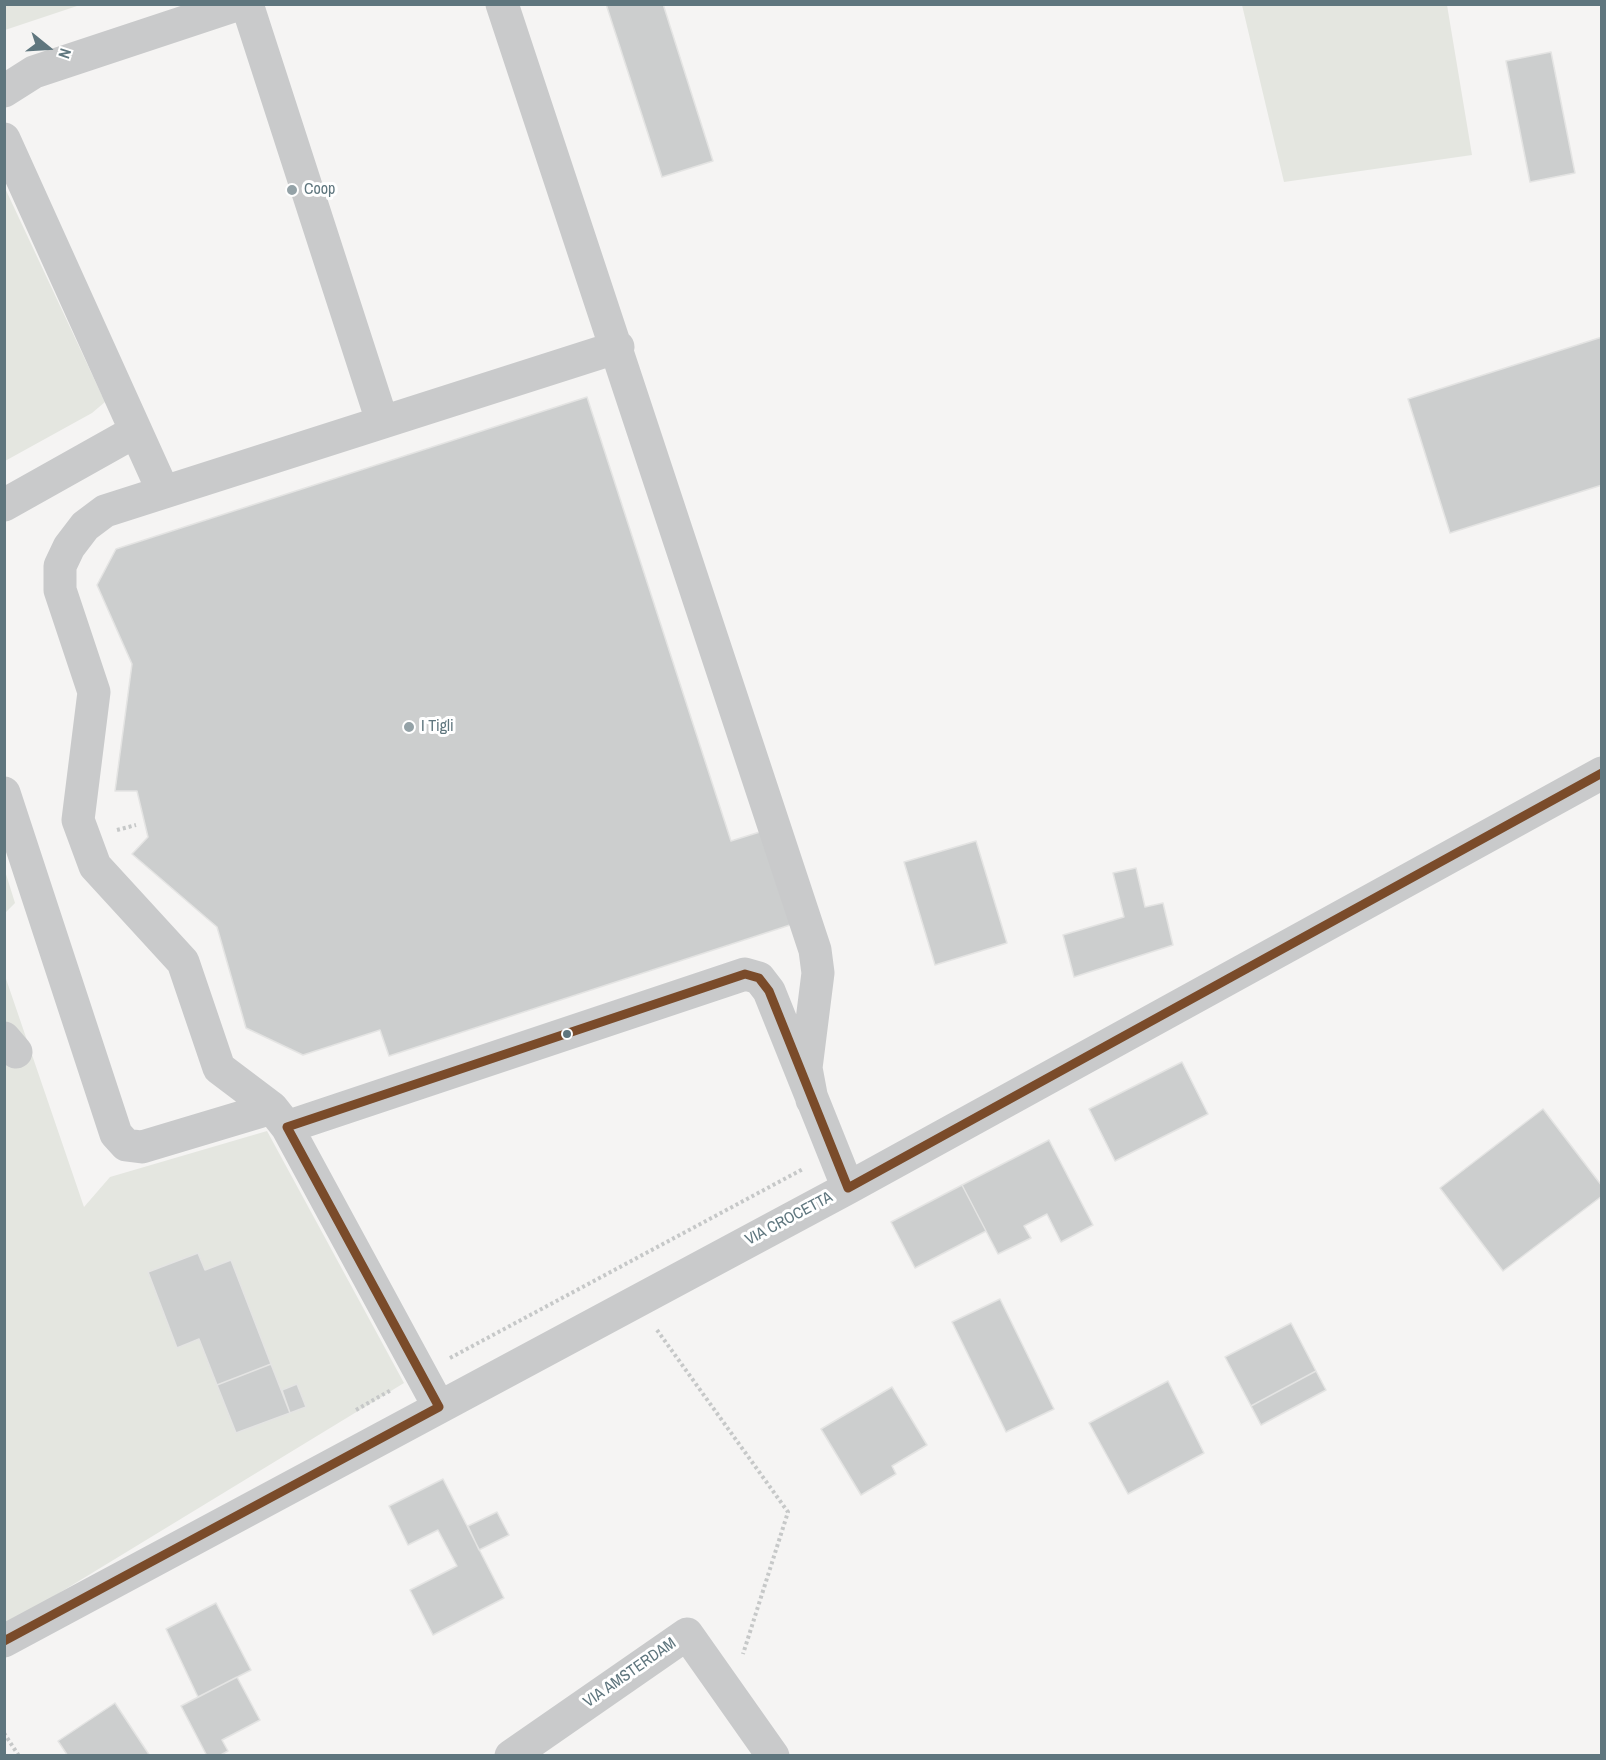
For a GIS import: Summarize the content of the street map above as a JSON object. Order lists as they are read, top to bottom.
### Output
{
  "streets": {
    "street": ["VIA CROCETTA", "VIA AMSTERDAM"]
  },
  "places": ["Coop", "I Tigli"],
  "north": "right"
}
